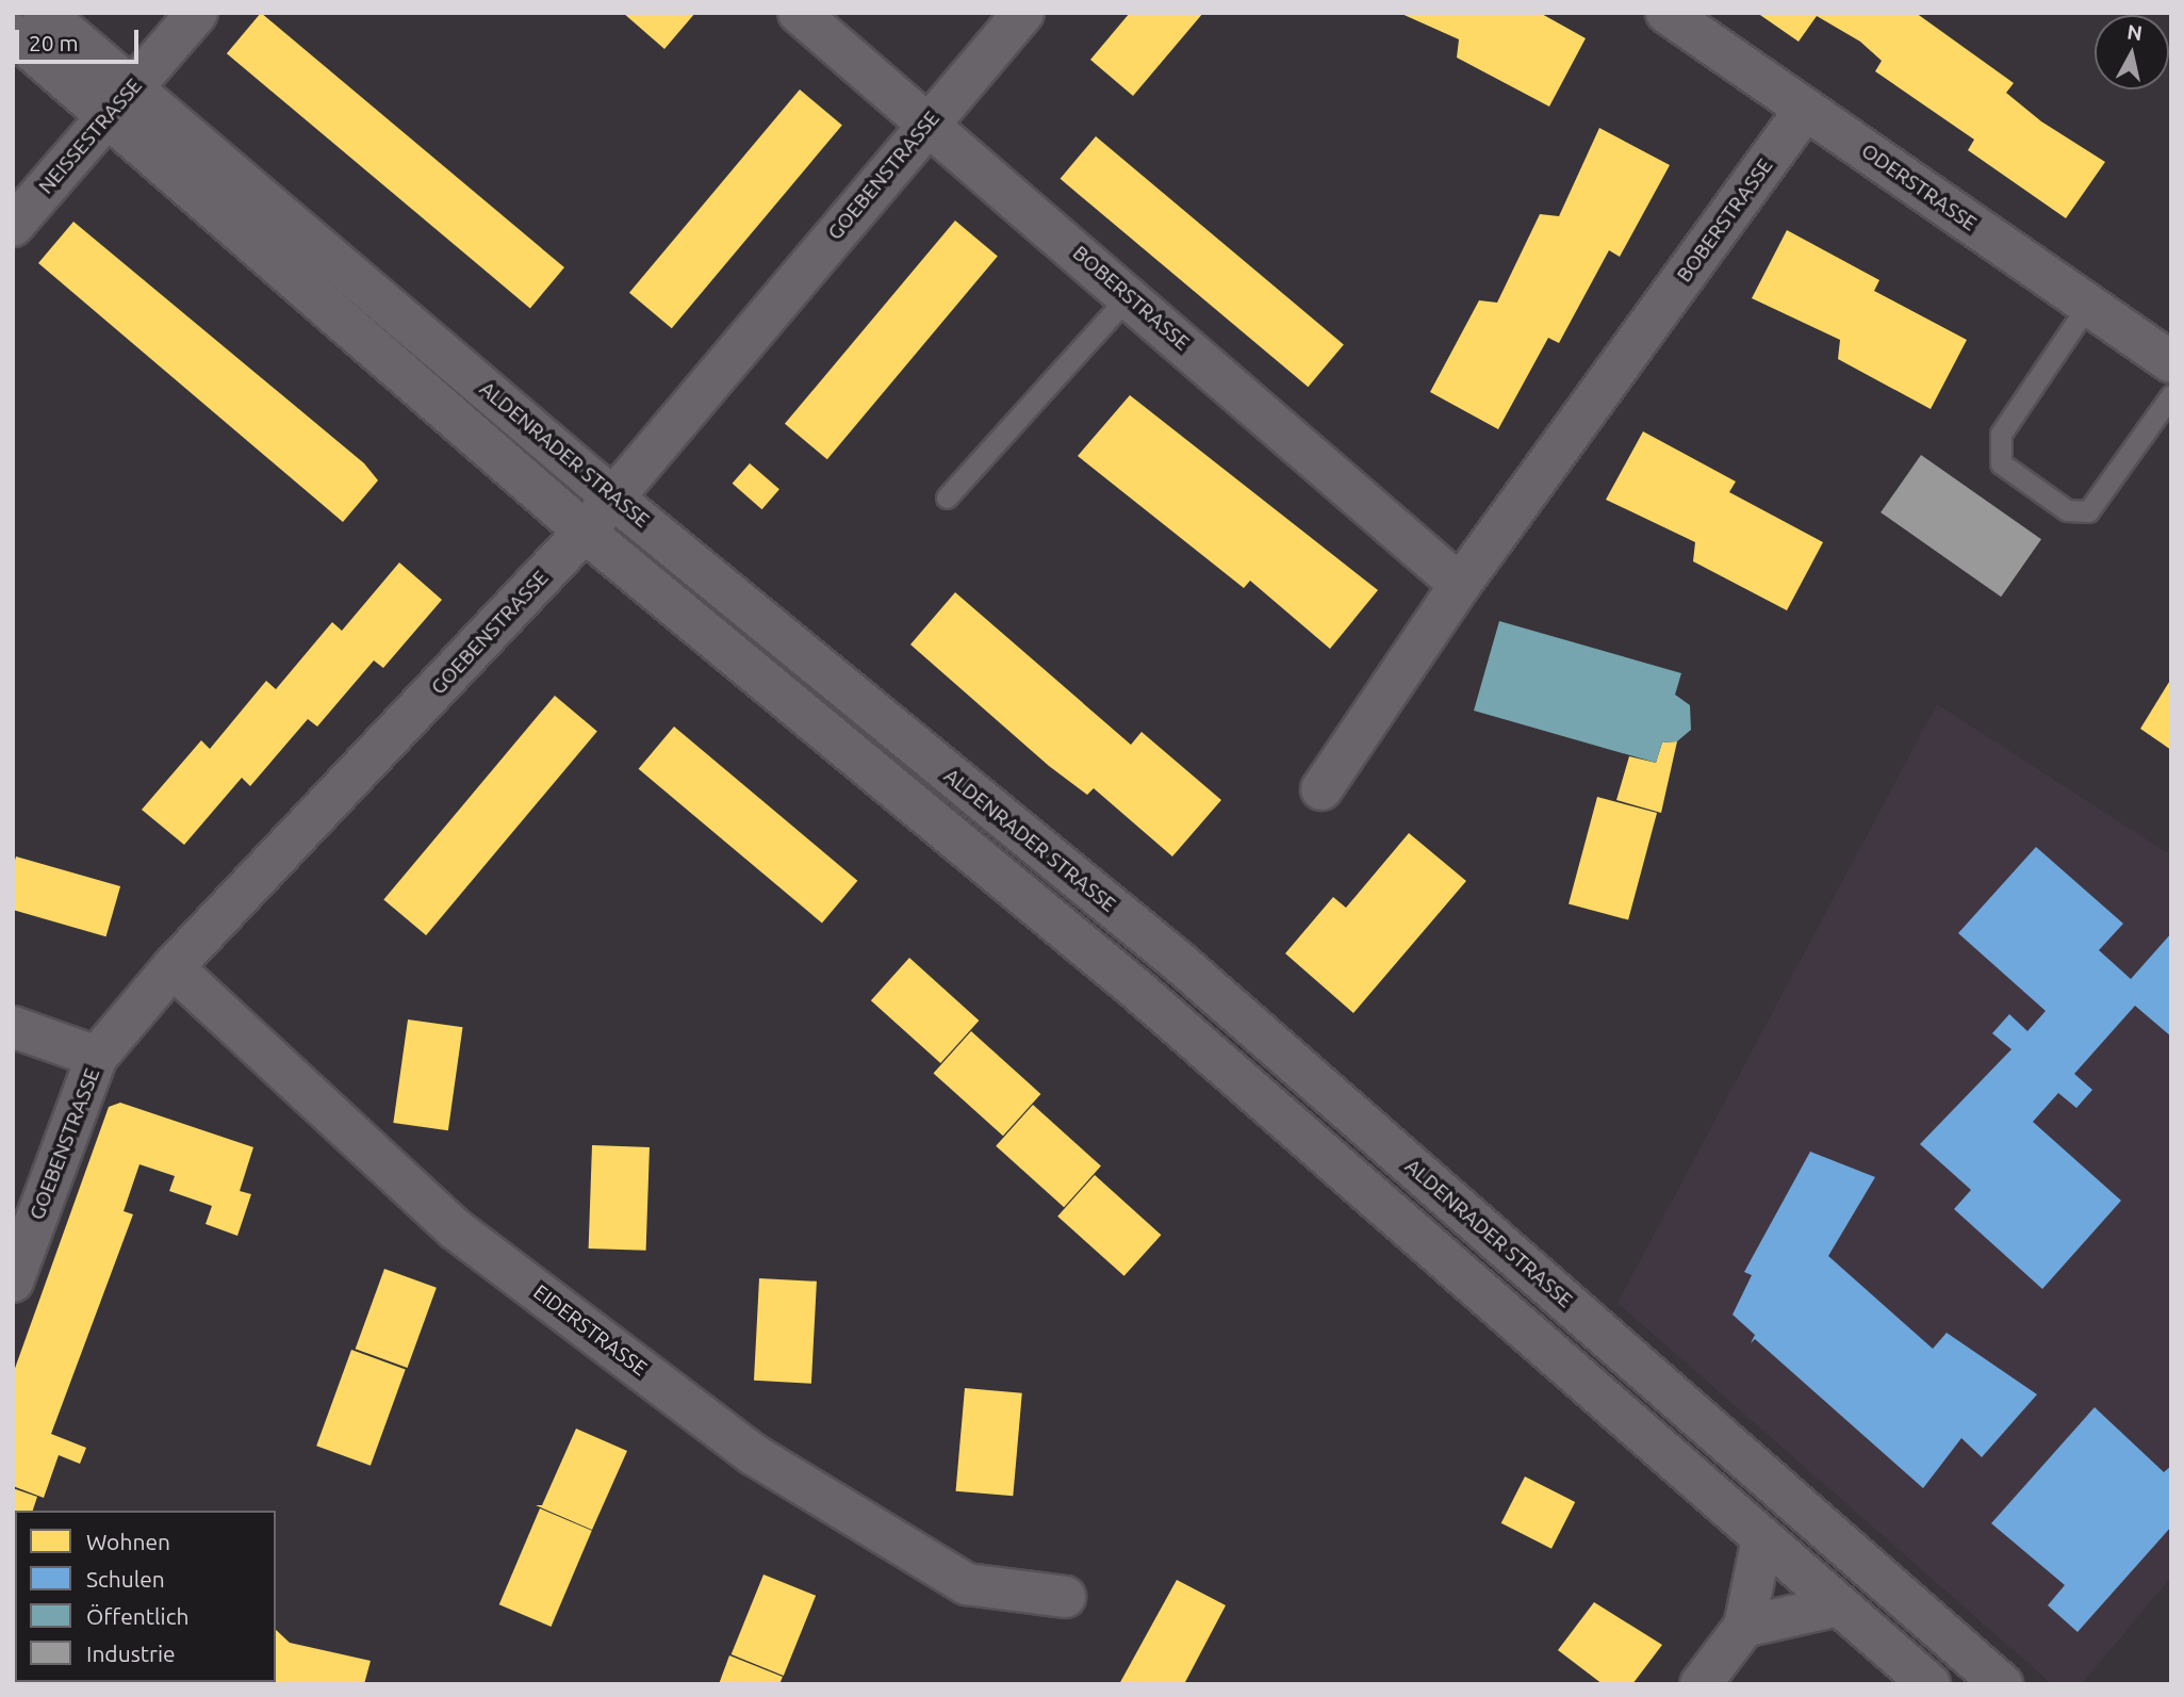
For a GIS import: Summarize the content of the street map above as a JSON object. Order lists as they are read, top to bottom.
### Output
{
  "streets": {
    "street": [
      "NEISSESTRASSE",
      "GOEBENSTRASSE",
      "ODERSTRASSE",
      "BOBERSTRASSE",
      "ALDENRADER STRASSE",
      "EIDERSTRASSE"
    ]
  },
  "crossings": [
    ["NEISSESTRASSE", "ALDENRADER STRASSE"],
    ["GOEBENSTRASSE", "BOBERSTRASSE"],
    ["GOEBENSTRASSE", "ALDENRADER STRASSE"],
    ["GOEBENSTRASSE", "EIDERSTRASSE"],
    ["ODERSTRASSE", "BOBERSTRASSE"]
  ],
  "legend": [
    "Wohnen",
    "Schulen",
    "Öffentlich",
    "Industrie"
  ],
  "scale_bar": "20 m",
  "north": "top"
}
